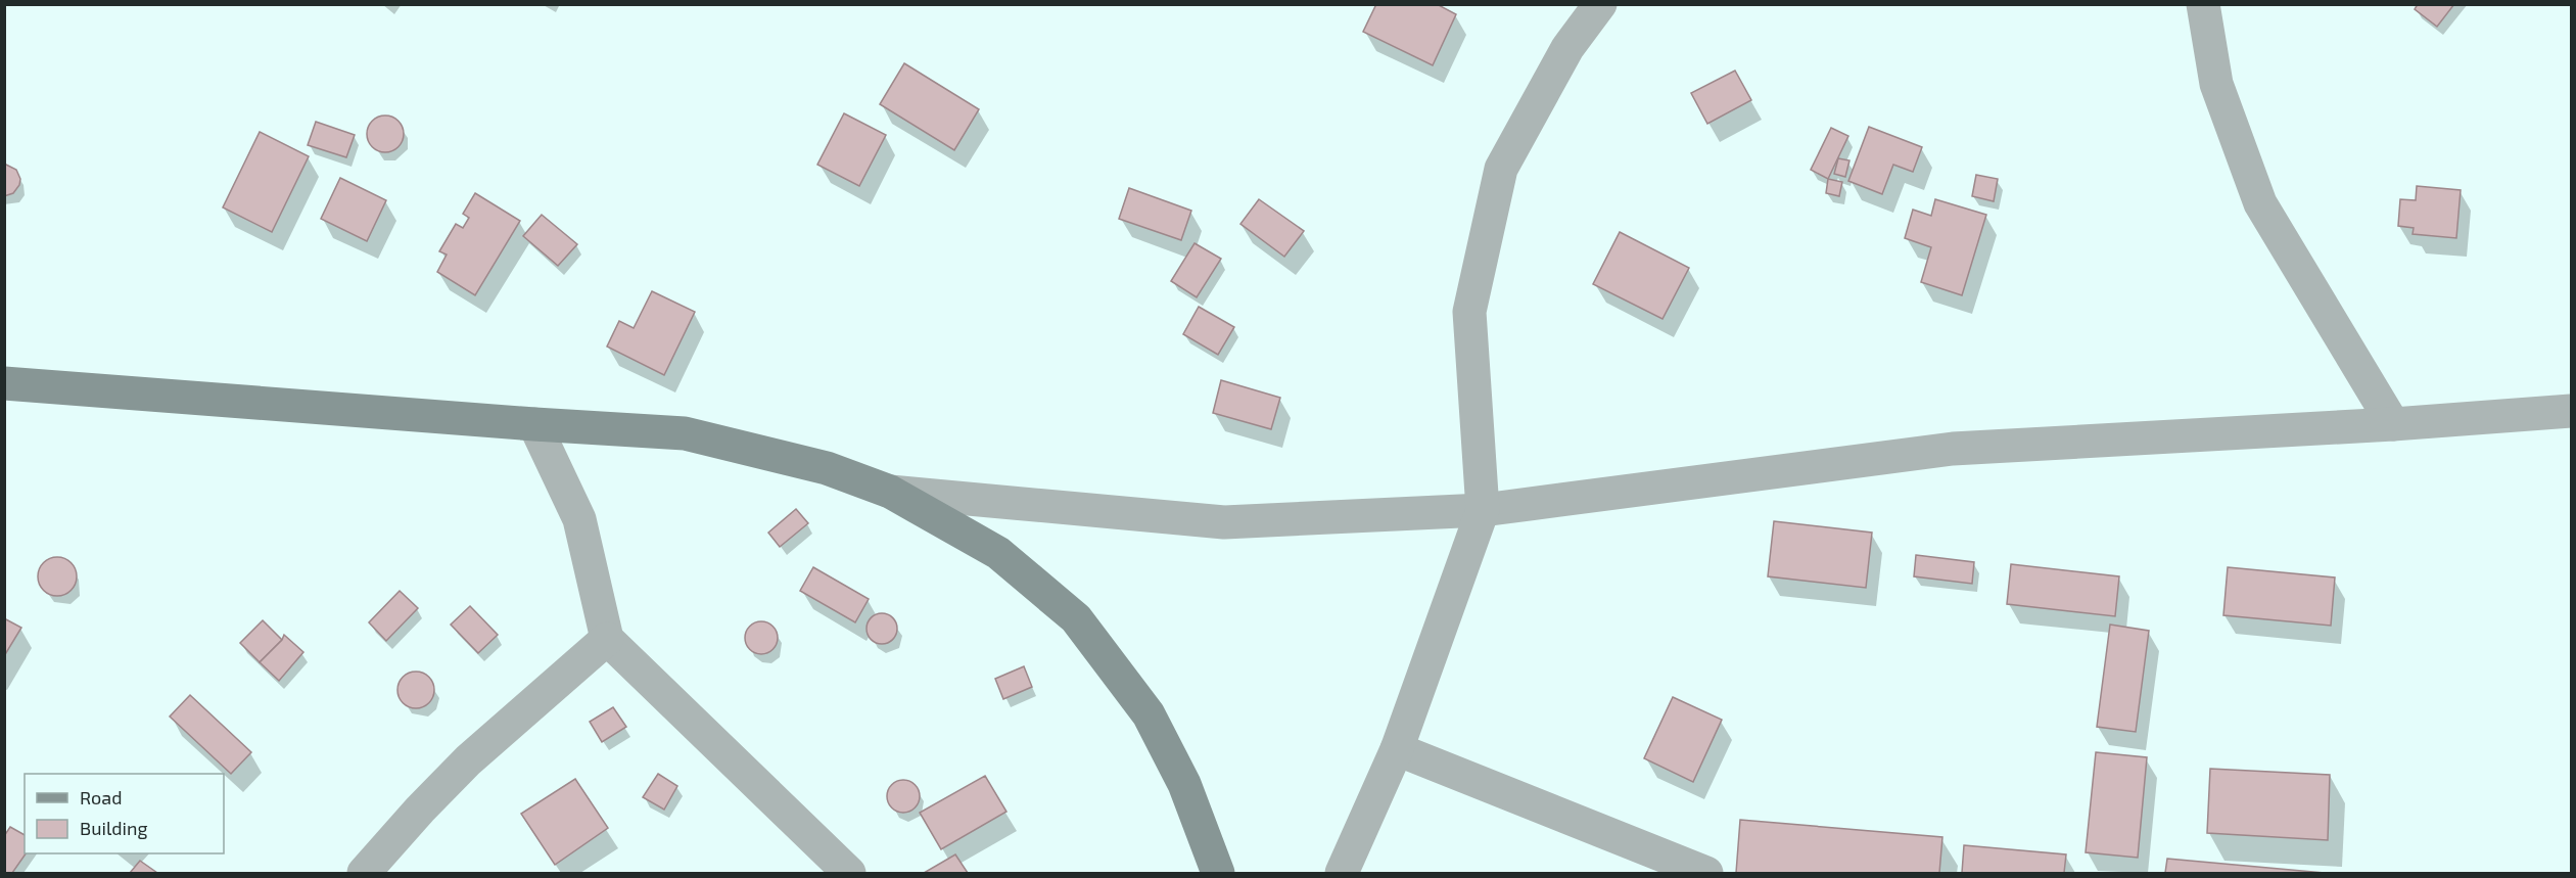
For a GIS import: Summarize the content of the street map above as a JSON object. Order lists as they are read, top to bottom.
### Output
{
  "legend": ["Road", "Building"]
}
